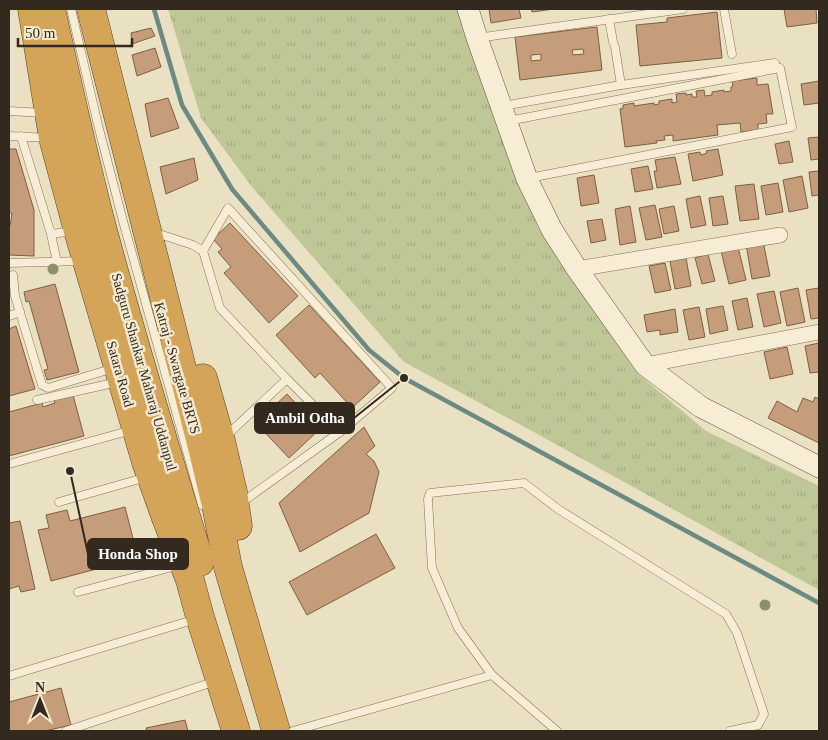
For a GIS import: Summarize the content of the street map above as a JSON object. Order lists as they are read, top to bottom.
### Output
{
  "streets": {
    "highway": ["Sadguru Shankar Maharaj Uddanpul", "Satara Road"],
    "lane": ["Katraj - Swargate BRTS"]
  },
  "places": ["Ambil Odha", "Honda Shop"],
  "scale_bar": "50 m",
  "north": "top"
}
